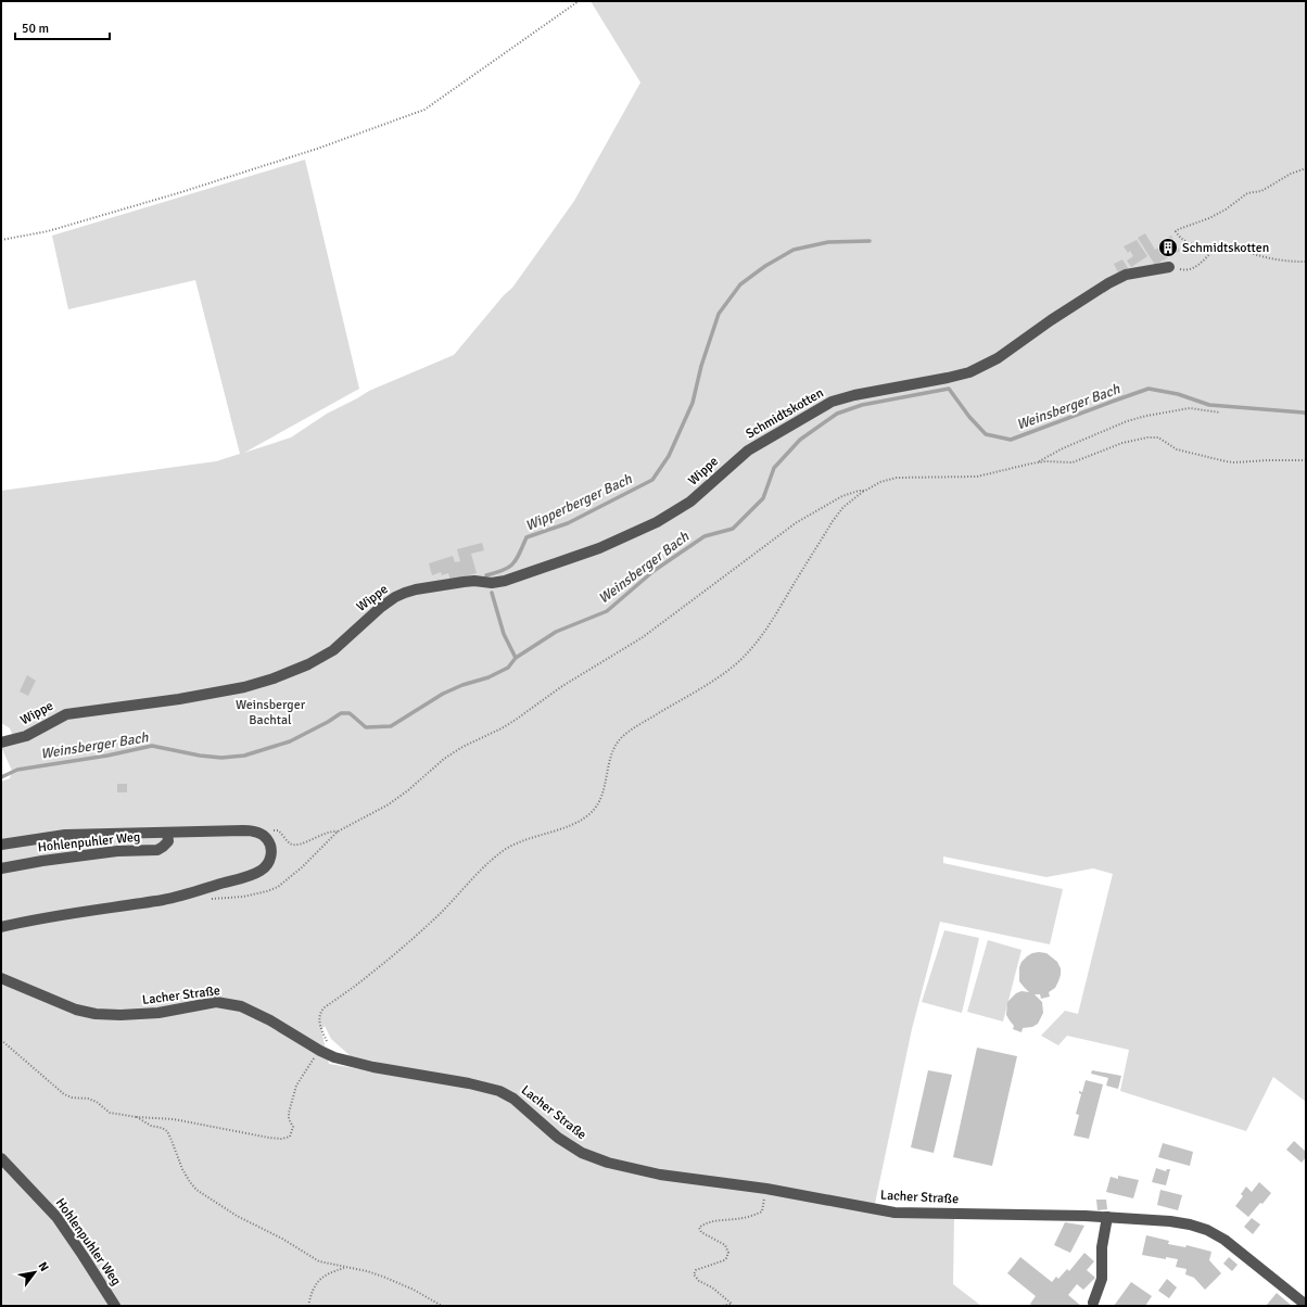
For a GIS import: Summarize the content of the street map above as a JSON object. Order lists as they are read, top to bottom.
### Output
{
  "streets": {
    "street": [
      "Schmidtskotten",
      "Wippe",
      "Hohlenpuhler Weg",
      "Lacher Straße"
    ]
  },
  "crossings": [
    ["Schmidtskotten", "Wippe"]
  ],
  "water": ["Weinsberger Bach", "Wipperberger Bach"],
  "parks": ["Weinsberger Bachtal"],
  "places": {
    "building": ["Schmidtskotten"]
  },
  "scale_bar": "50 m",
  "north": "top right"
}
